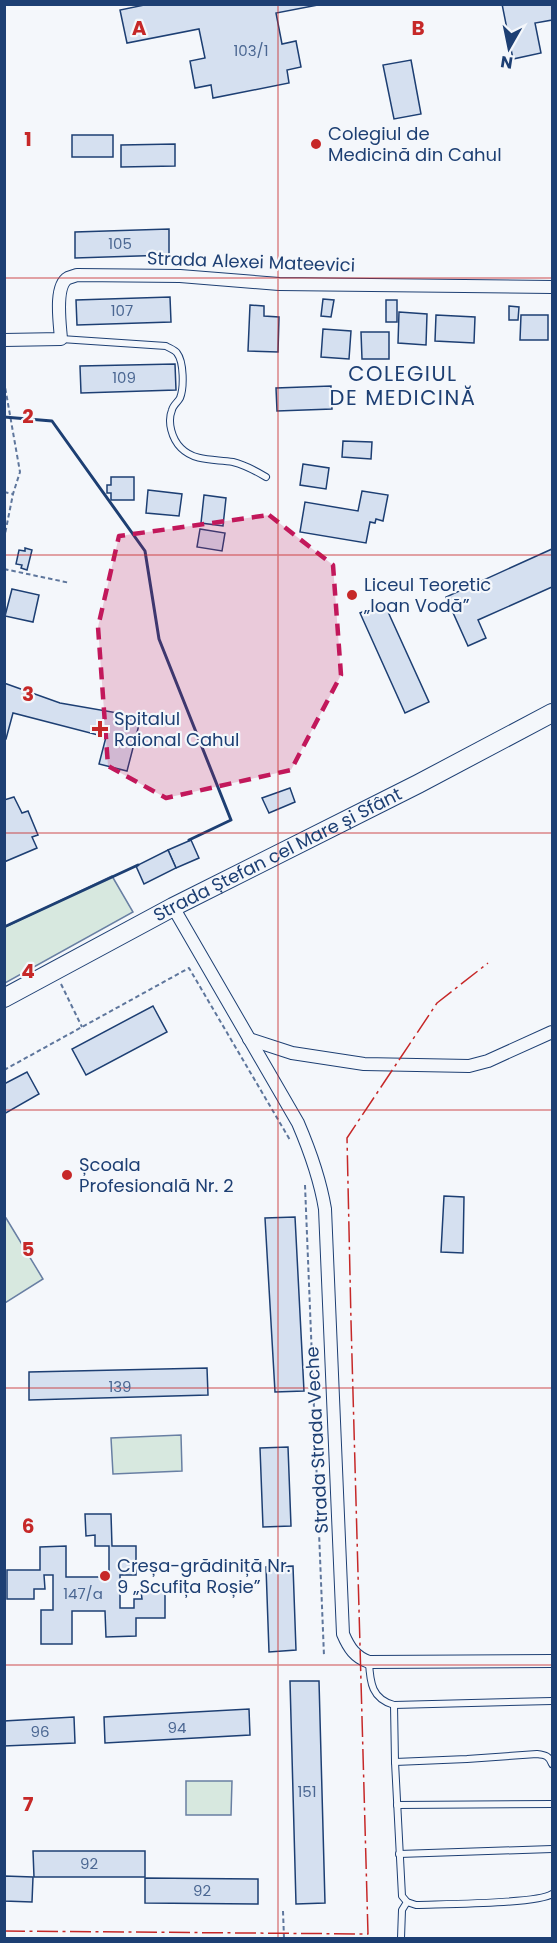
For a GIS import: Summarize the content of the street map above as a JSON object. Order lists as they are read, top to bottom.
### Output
{
  "streets": {
    "main road": ["Strada Ștefan cel Mare și Sfânt"],
    "street": ["Strada Alexei Mateevici", "Strada Strada Veche"]
  },
  "crossings": [
    ["Strada Ștefan cel Mare și Sfânt", "Strada Strada Veche"]
  ],
  "districts": ["COLEGIUL DE MEDICINĂ"],
  "places": {
    "other": [
      "Colegiul de Medicină din Cahul",
      "Liceul Teoretic „Ioan Vodă”",
      "Școala Profesională Nr. 2",
      "Creșa-grădiniță Nr. 9 „Scufița Roșie”"
    ],
    "health": ["Spitalul Raional Cahul"]
  },
  "house_numbers": [
    "103/1",
    "105",
    "107",
    "109",
    "139",
    "147/a",
    "94",
    "96",
    "151",
    "92",
    "92"
  ],
  "north": "bottom",
  "grid": {
    "columns": ["A", "B"],
    "rows": [
      "1",
      "2",
      "3",
      "4",
      "5",
      "6",
      "7"
    ]
  }
}
